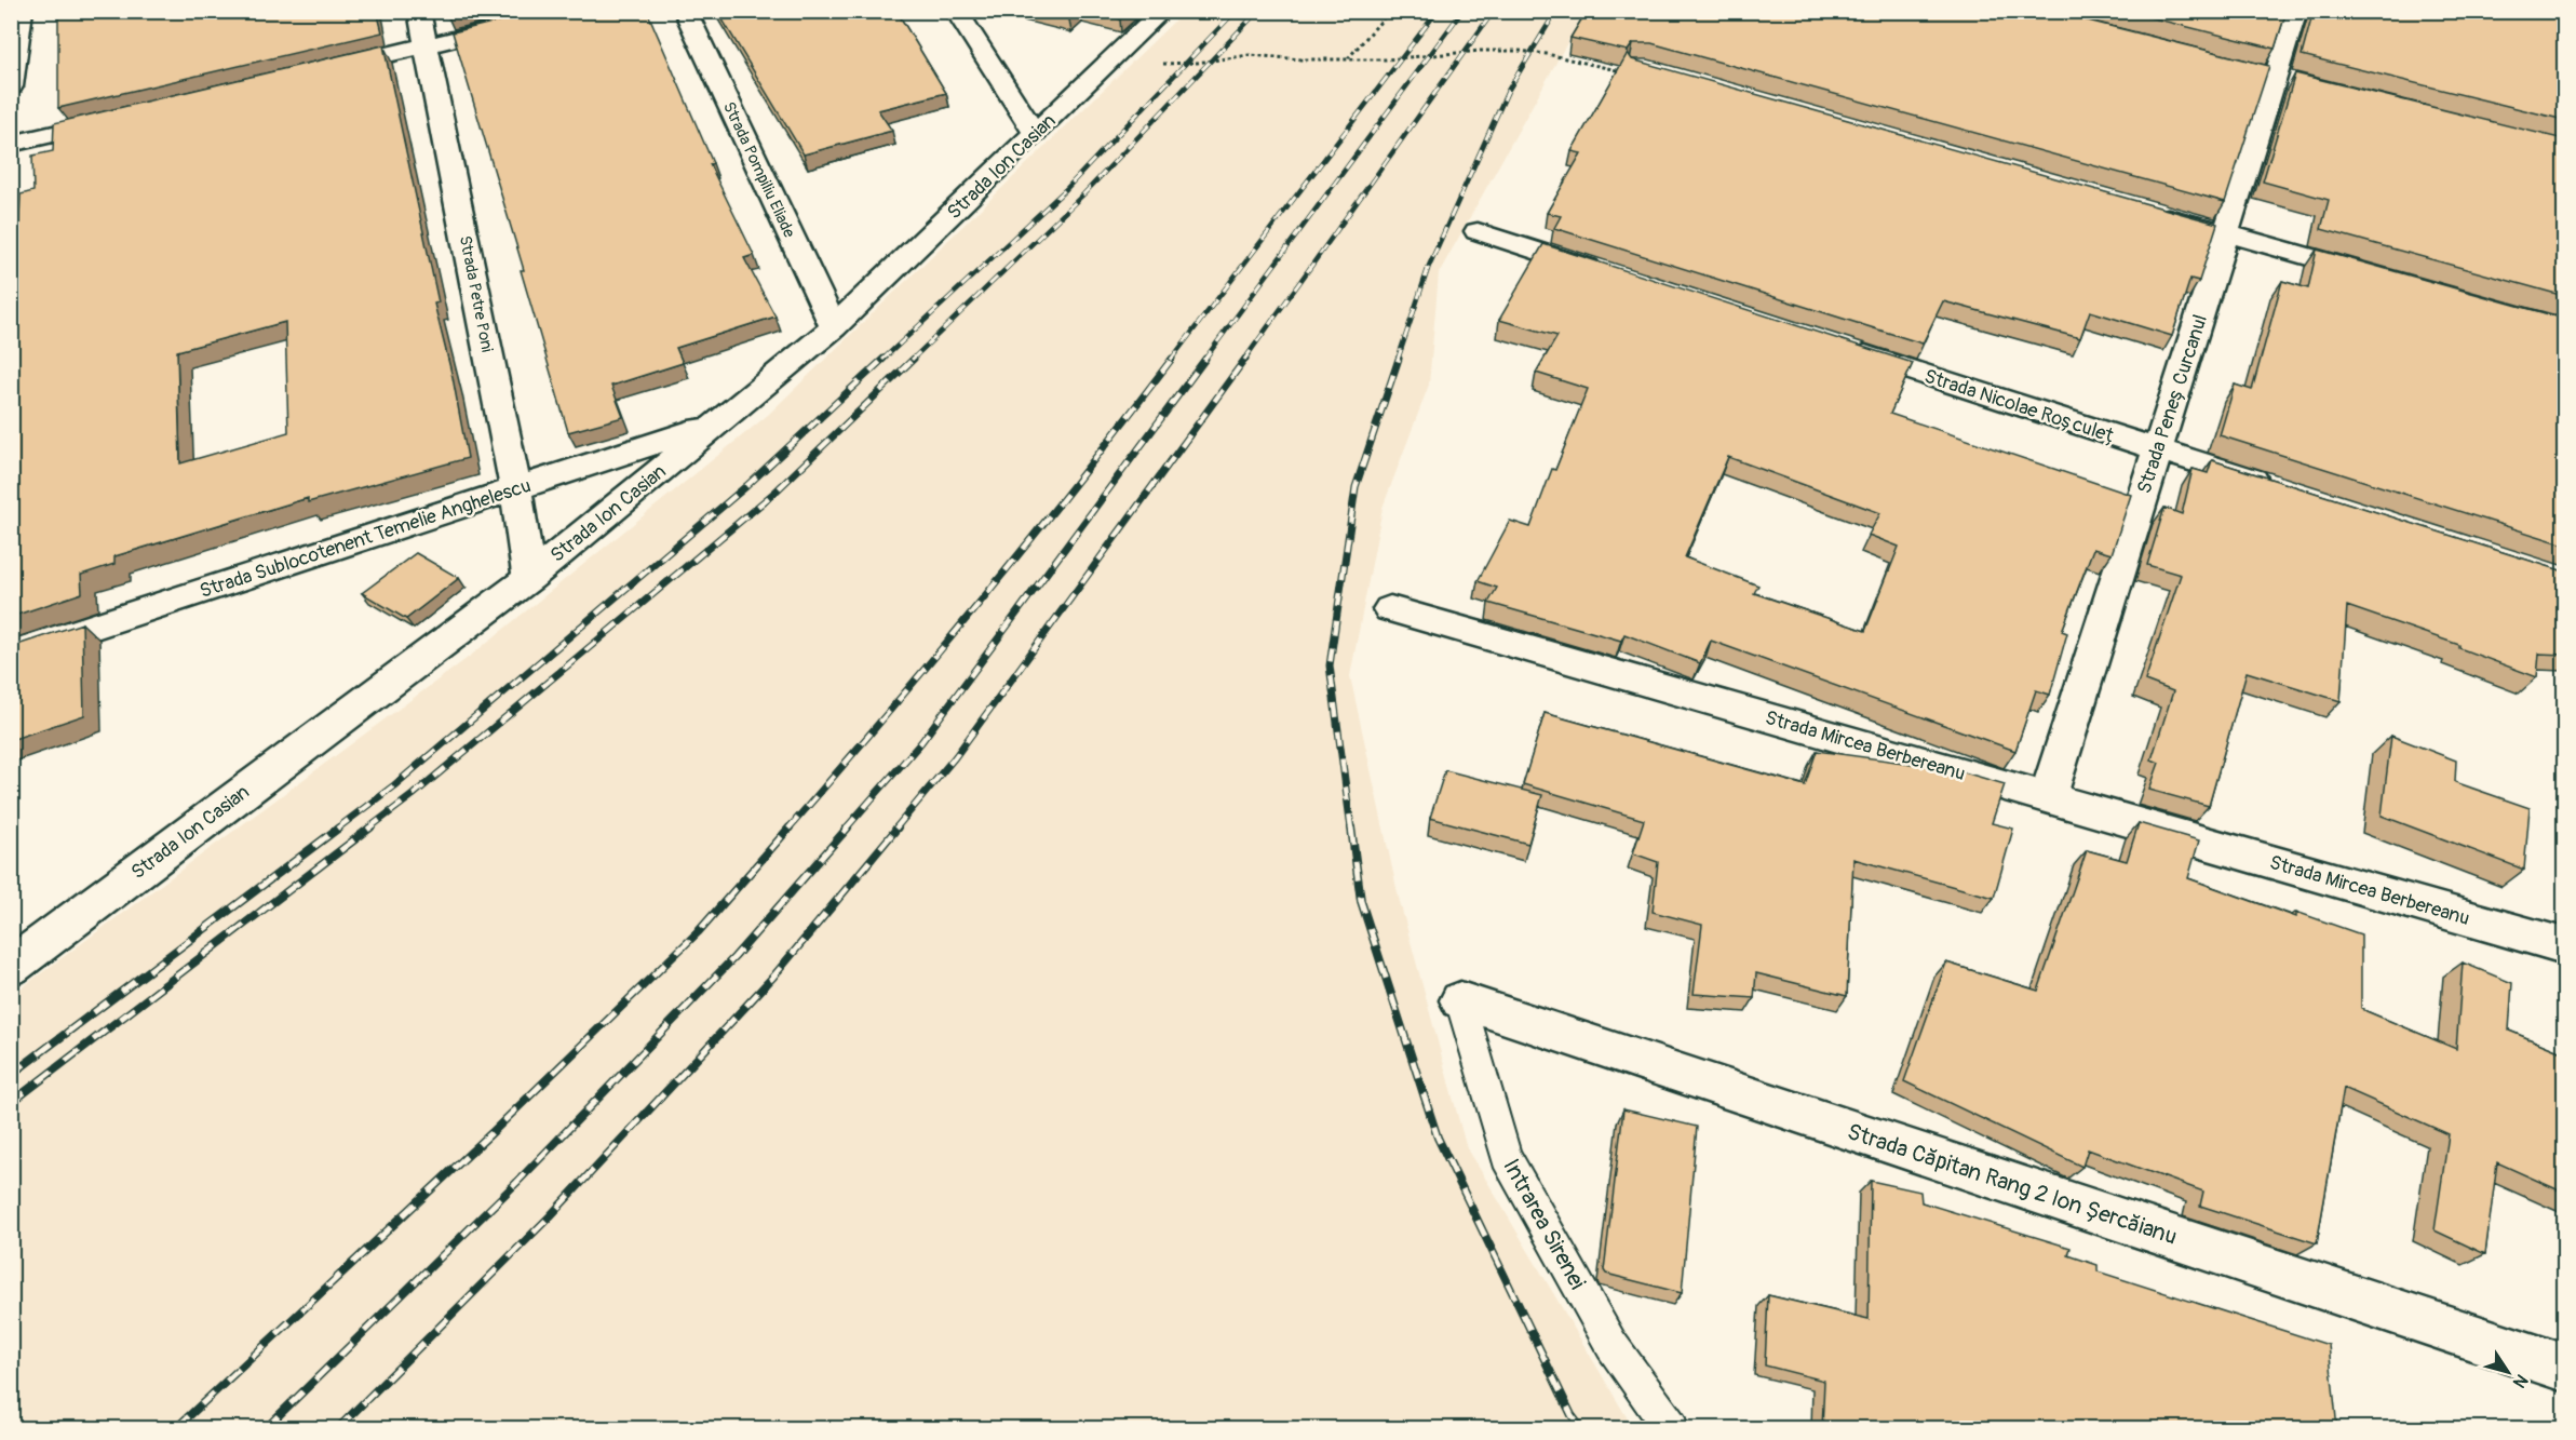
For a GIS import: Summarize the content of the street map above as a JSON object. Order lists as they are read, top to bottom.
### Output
{
  "streets": {
    "street": [
      "Strada Ion Casian",
      "Strada Pompiliu Eliade",
      "Strada Petre Poni",
      "Strada Peneș Curcanul",
      "Strada Nicolae Roșculeț",
      "Strada Sublocotenent Temelie Anghelescu",
      "Strada Mircea Berbereanu",
      "Strada Căpitan Rang 2 Ion Șercăianu"
    ],
    "lane": ["Intrarea Sirenei"]
  },
  "crossings": [
    ["Strada Ion Casian", "Strada Pompiliu Eliade"],
    ["Strada Ion Casian", "Strada Petre Poni"],
    ["Strada Ion Casian", "Strada Sublocotenent Temelie Anghelescu"],
    ["Strada Petre Poni", "Strada Sublocotenent Temelie Anghelescu"],
    ["Strada Peneș Curcanul", "Strada Nicolae Roșculeț"],
    ["Strada Peneș Curcanul", "Strada Mircea Berbereanu"],
    ["Strada Căpitan Rang 2 Ion Șercăianu", "Intrarea Sirenei"]
  ],
  "north": "bottom right"
}
